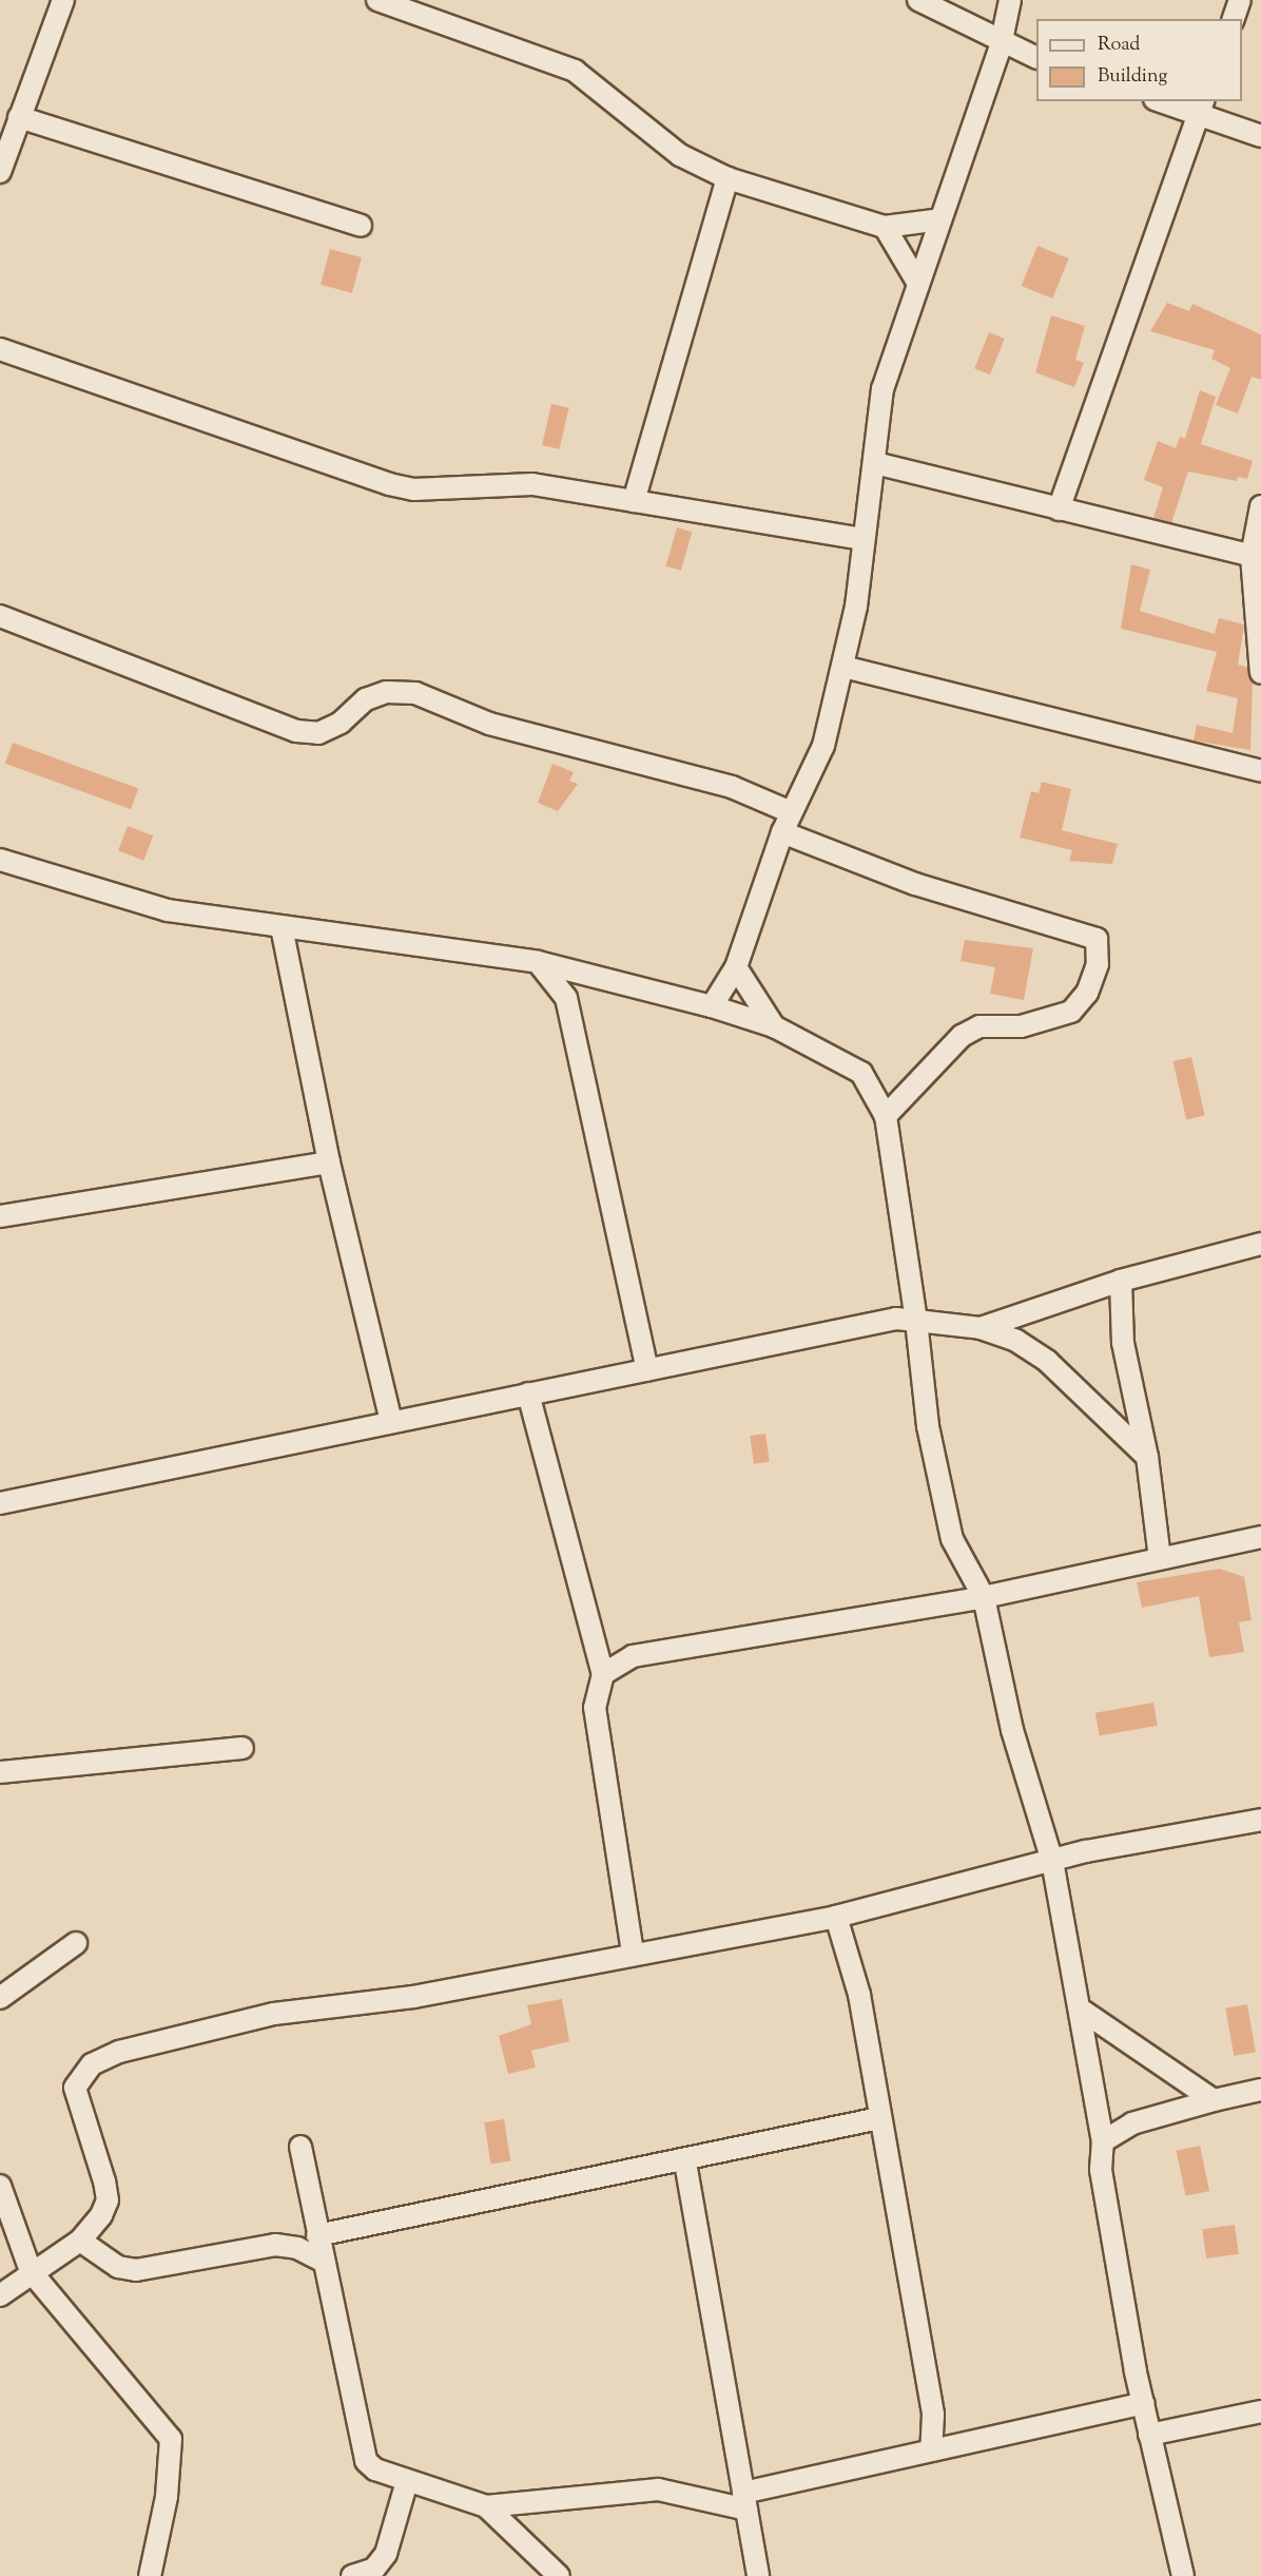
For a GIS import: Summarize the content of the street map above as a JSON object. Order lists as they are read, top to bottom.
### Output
{
  "legend": ["Road", "Building"]
}
